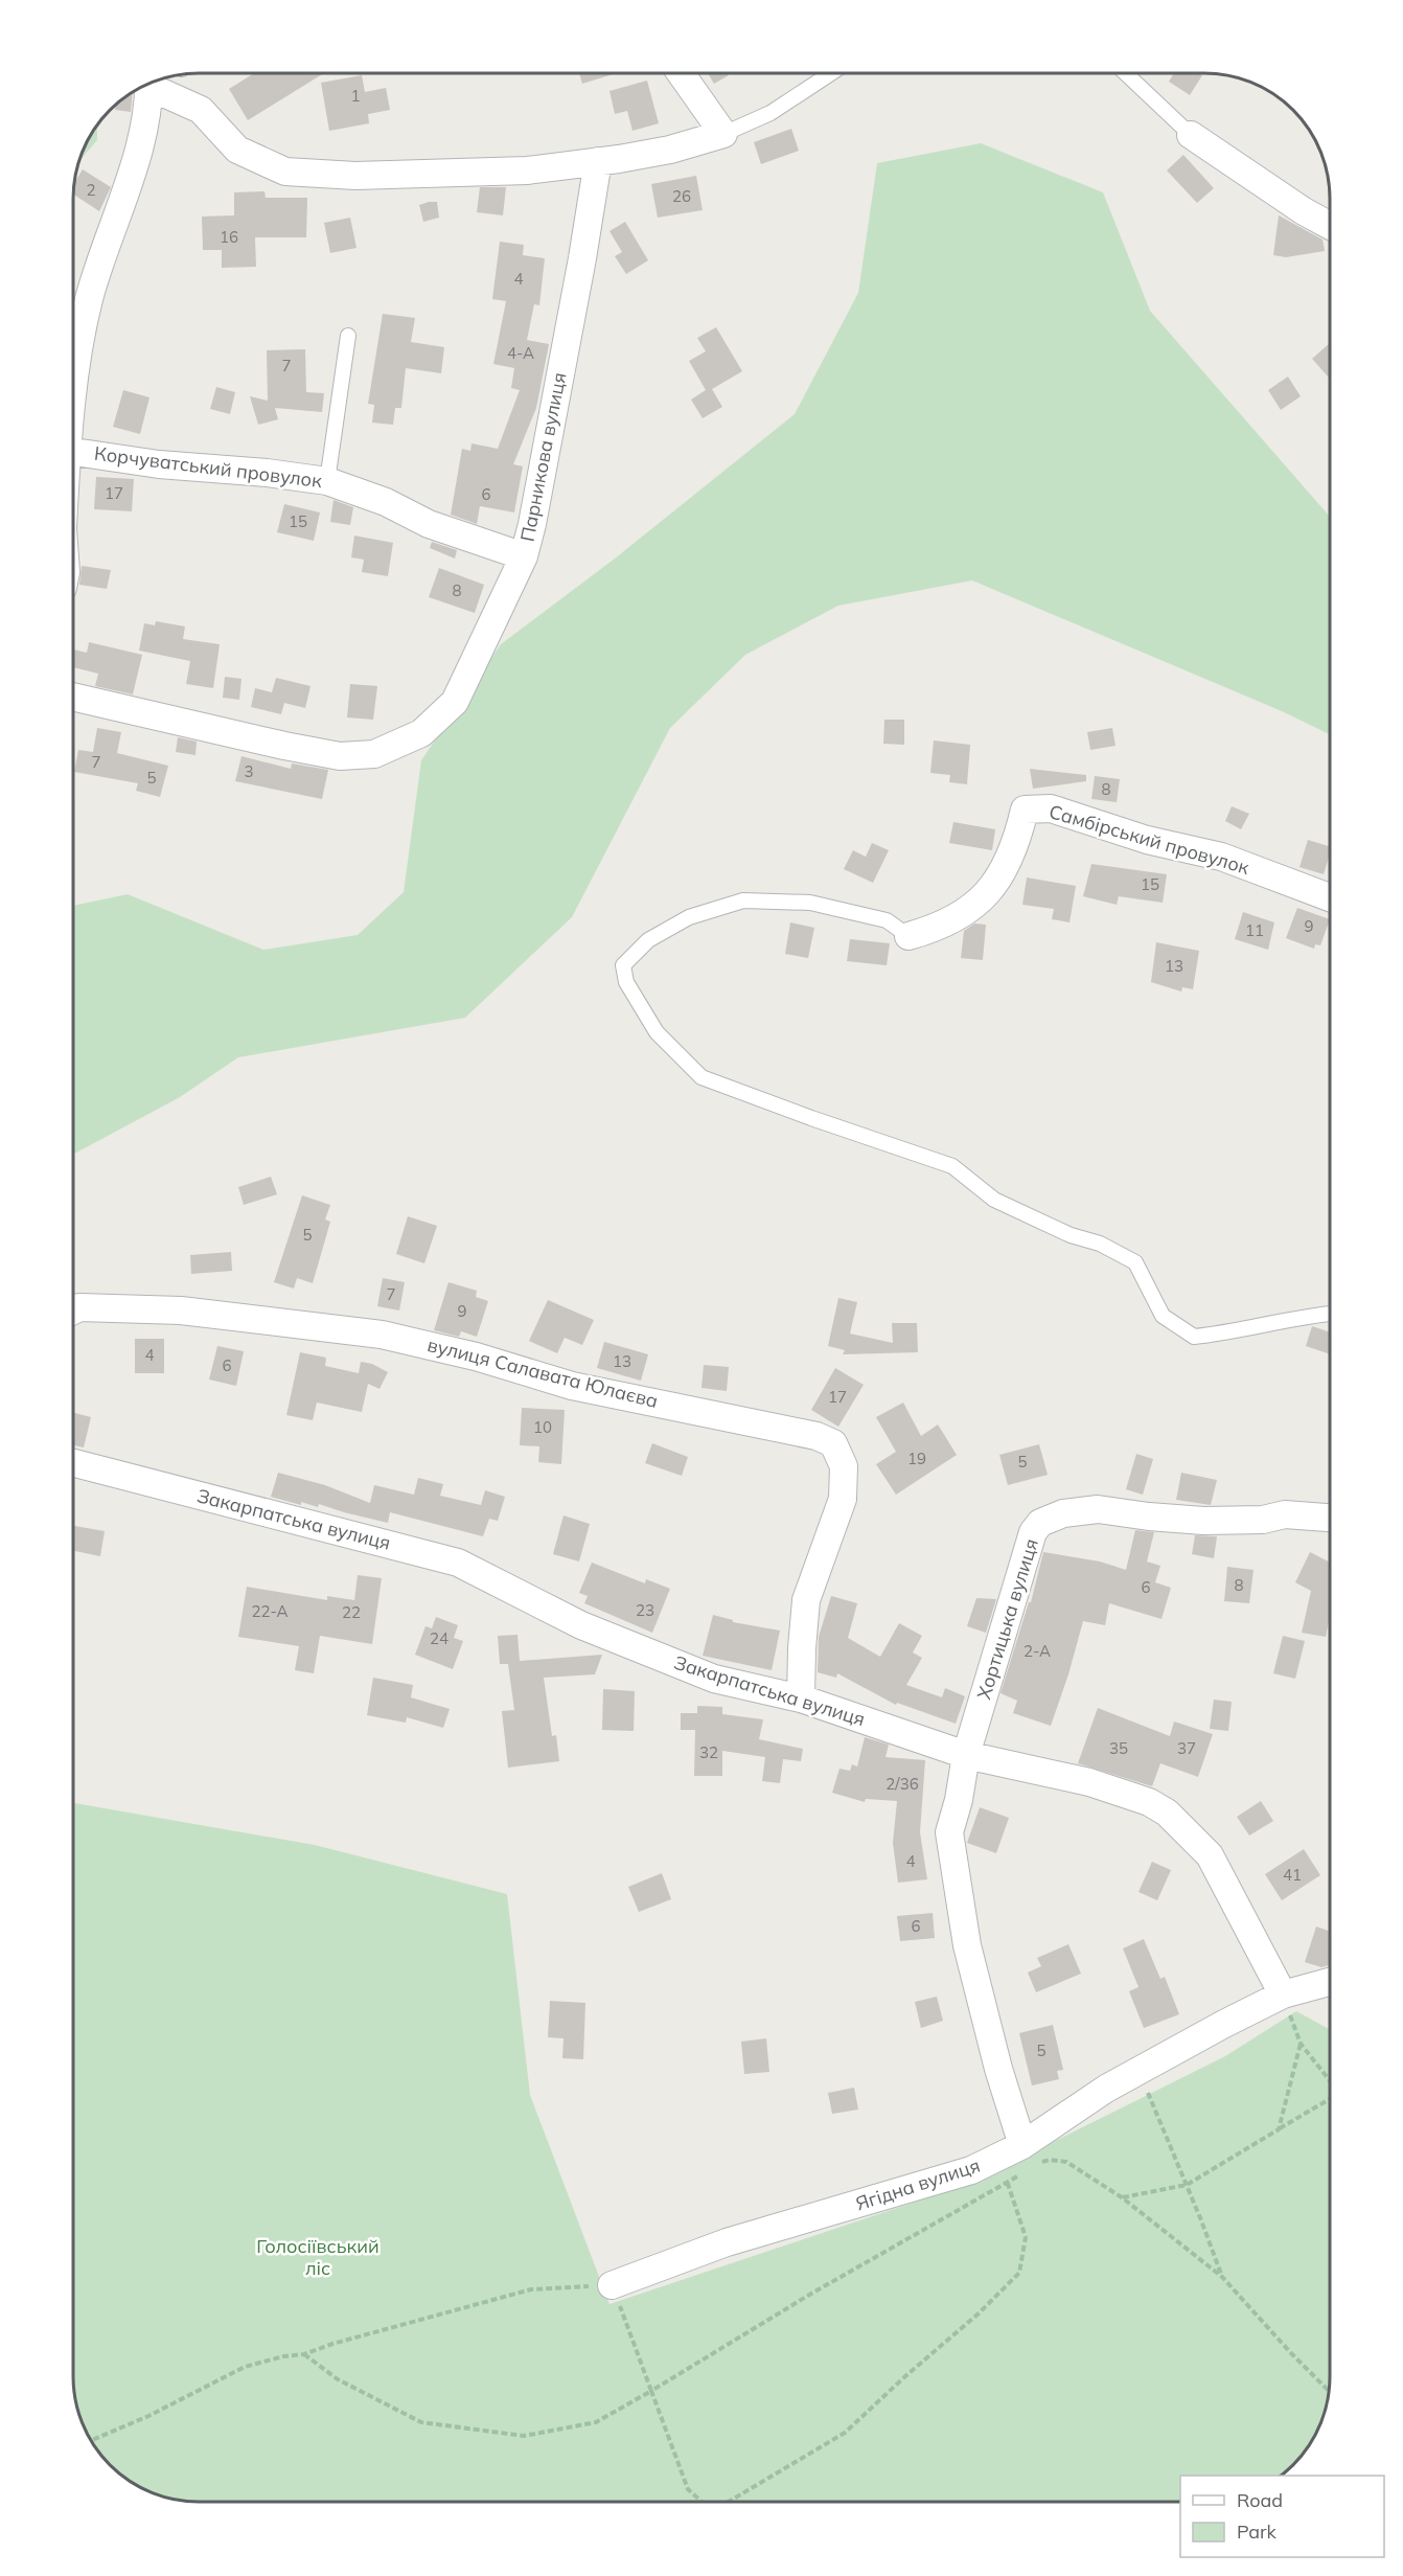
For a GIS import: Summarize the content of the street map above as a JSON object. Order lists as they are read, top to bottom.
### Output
{
  "streets": {
    "street": [
      "Парникова вулиця",
      "Корчуватський провулок",
      "Самбірський провулок",
      "вулиця Салавата Юлаєва",
      "Закарпатська вулиця",
      "Хортицька вулиця",
      "Ягідна вулиця"
    ]
  },
  "crossings": [
    ["Парникова вулиця", "Корчуватський провулок"],
    ["вулиця Салавата Юлаєва", "Закарпатська вулиця"],
    ["Закарпатська вулиця", "Хортицька вулиця"],
    ["Закарпатська вулиця", "Ягідна вулиця"],
    ["Хортицька вулиця", "Ягідна вулиця"]
  ],
  "parks": ["Голосіївський ліс"],
  "house_numbers": [
    "1",
    "2",
    "26",
    "16",
    "4",
    "4-А",
    "7",
    "17",
    "6",
    "15",
    "8",
    "7",
    "3",
    "5",
    "8",
    "15",
    "9",
    "11",
    "13",
    "5",
    "7",
    "9",
    "4",
    "13",
    "6",
    "17",
    "10",
    "19",
    "5",
    "8",
    "6",
    "23",
    "22-А",
    "22",
    "24",
    "2-А",
    "35",
    "37",
    "32",
    "2/36",
    "4",
    "41",
    "6",
    "5"
  ],
  "legend": ["Road", "Park"]
}
